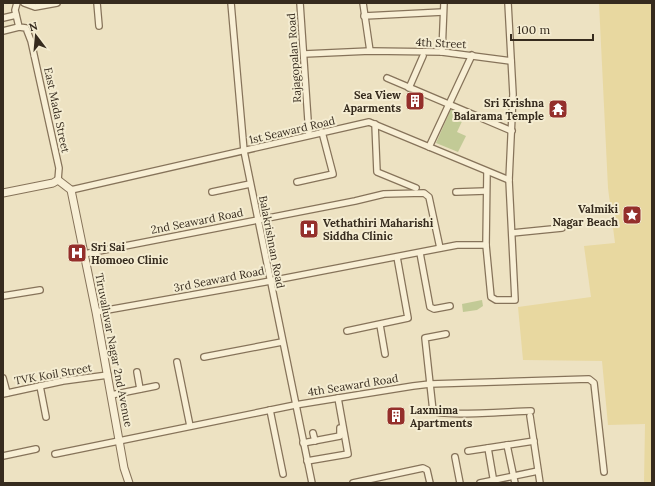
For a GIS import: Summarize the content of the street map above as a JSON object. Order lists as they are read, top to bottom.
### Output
{
  "streets": {
    "street": [
      "4th Street",
      "Rajagopalan Road",
      "East Mada Street",
      "1st Seaward Road",
      "2nd Seaward Road",
      "Balakrishnan Road",
      "3rd Seaward Road",
      "Tiruvalluvar Nagar 2nd Avenue",
      "TVK Koil Street",
      "4th Seaward Road"
    ]
  },
  "crossings": [
    ["4th Street", "Rajagopalan Road"],
    ["Rajagopalan Road", "1st Seaward Road"],
    ["1st Seaward Road", "Balakrishnan Road"],
    ["1st Seaward Road", "Tiruvalluvar Nagar 2nd Avenue"],
    ["2nd Seaward Road", "Balakrishnan Road"],
    ["2nd Seaward Road", "3rd Seaward Road"],
    ["2nd Seaward Road", "Tiruvalluvar Nagar 2nd Avenue"],
    ["Balakrishnan Road", "3rd Seaward Road"],
    ["Balakrishnan Road", "4th Seaward Road"],
    ["3rd Seaward Road", "Tiruvalluvar Nagar 2nd Avenue"],
    ["Tiruvalluvar Nagar 2nd Avenue", "TVK Koil Street"],
    ["Tiruvalluvar Nagar 2nd Avenue", "4th Seaward Road"]
  ],
  "places": {
    "building": ["Sea View Aparments", "Laxmima Apartments"],
    "temple": ["Sri Krishna Balarama Temple"],
    "place": ["Valmiki Nagar Beach"],
    "hospital": ["Vethathiri Maharishi Siddha Clinic", "Sri Sai Homoeo Clinic"]
  },
  "scale_bar": "100 m",
  "north": "top"
}
